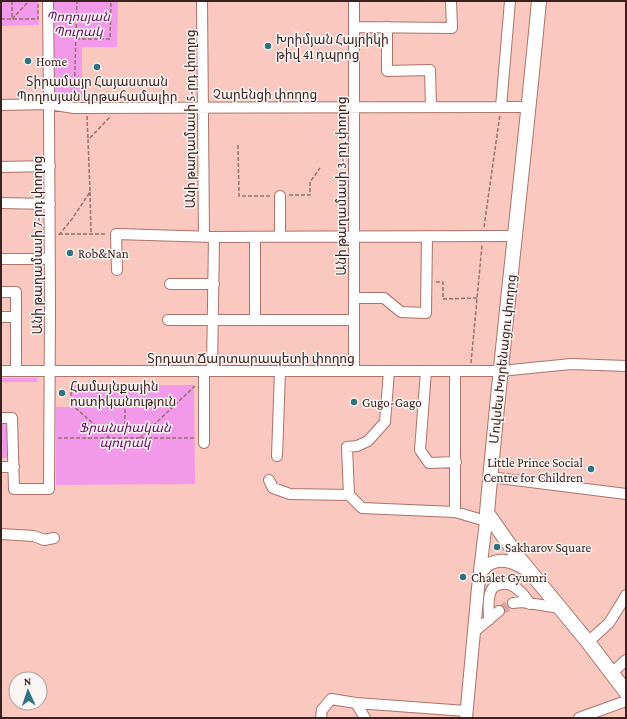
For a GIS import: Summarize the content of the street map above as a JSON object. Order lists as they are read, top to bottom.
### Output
{
  "streets": {
    "highway": ["Մովսես Խորենացու փողոց"],
    "street": [
      "Չարենցի փողոց",
      "Անի թաղամասի 5-րդ փողոց",
      "Անի թաղամասի 3-րդ փողոց",
      "Անի թաղամասի 7-րդ փողոց",
      "Տրդատ Ճարտարապետի փողոց"
    ]
  },
  "crossings": [
    ["Չարենցի փողոց", "Անի թաղամասի 5-րդ փողոց"],
    ["Չարենցի փողոց", "Անի թաղամասի 3-րդ փողոց"],
    ["Չարենցի փողոց", "Անի թաղամասի 7-րդ փողոց"],
    ["Չարենցի փողոց", "Մովսես Խորենացու փողոց"],
    ["Անի թաղամասի 5-րդ փողոց", "Տրդատ Ճարտարապետի փողոց"],
    ["Անի թաղամասի 3-րդ փողոց", "Տրդատ Ճարտարապետի փողոց"],
    ["Անի թաղամասի 7-րդ փողոց", "Տրդատ Ճարտարապետի փողոց"],
    ["Տրդատ Ճարտարապետի փողոց", "Մովսես Խորենացու փողոց"]
  ],
  "parks": ["Պողոսյան Պուրակ", "Ֆրանսիական պուրակ"],
  "places": [
    "Խրիմյան Հայրիկի թիվ 41 դպրոց",
    "Home",
    "Տիրամայր Հայաստան Պողոսյան կրթահամալիր",
    "Rob&Nan",
    "Համայնքային ոստիկանություն",
    "Gugo-Gago",
    "Little Prince Social Centre for Children",
    "Sakharov Square",
    "Chalet Gyumri"
  ],
  "north": "top"
}
